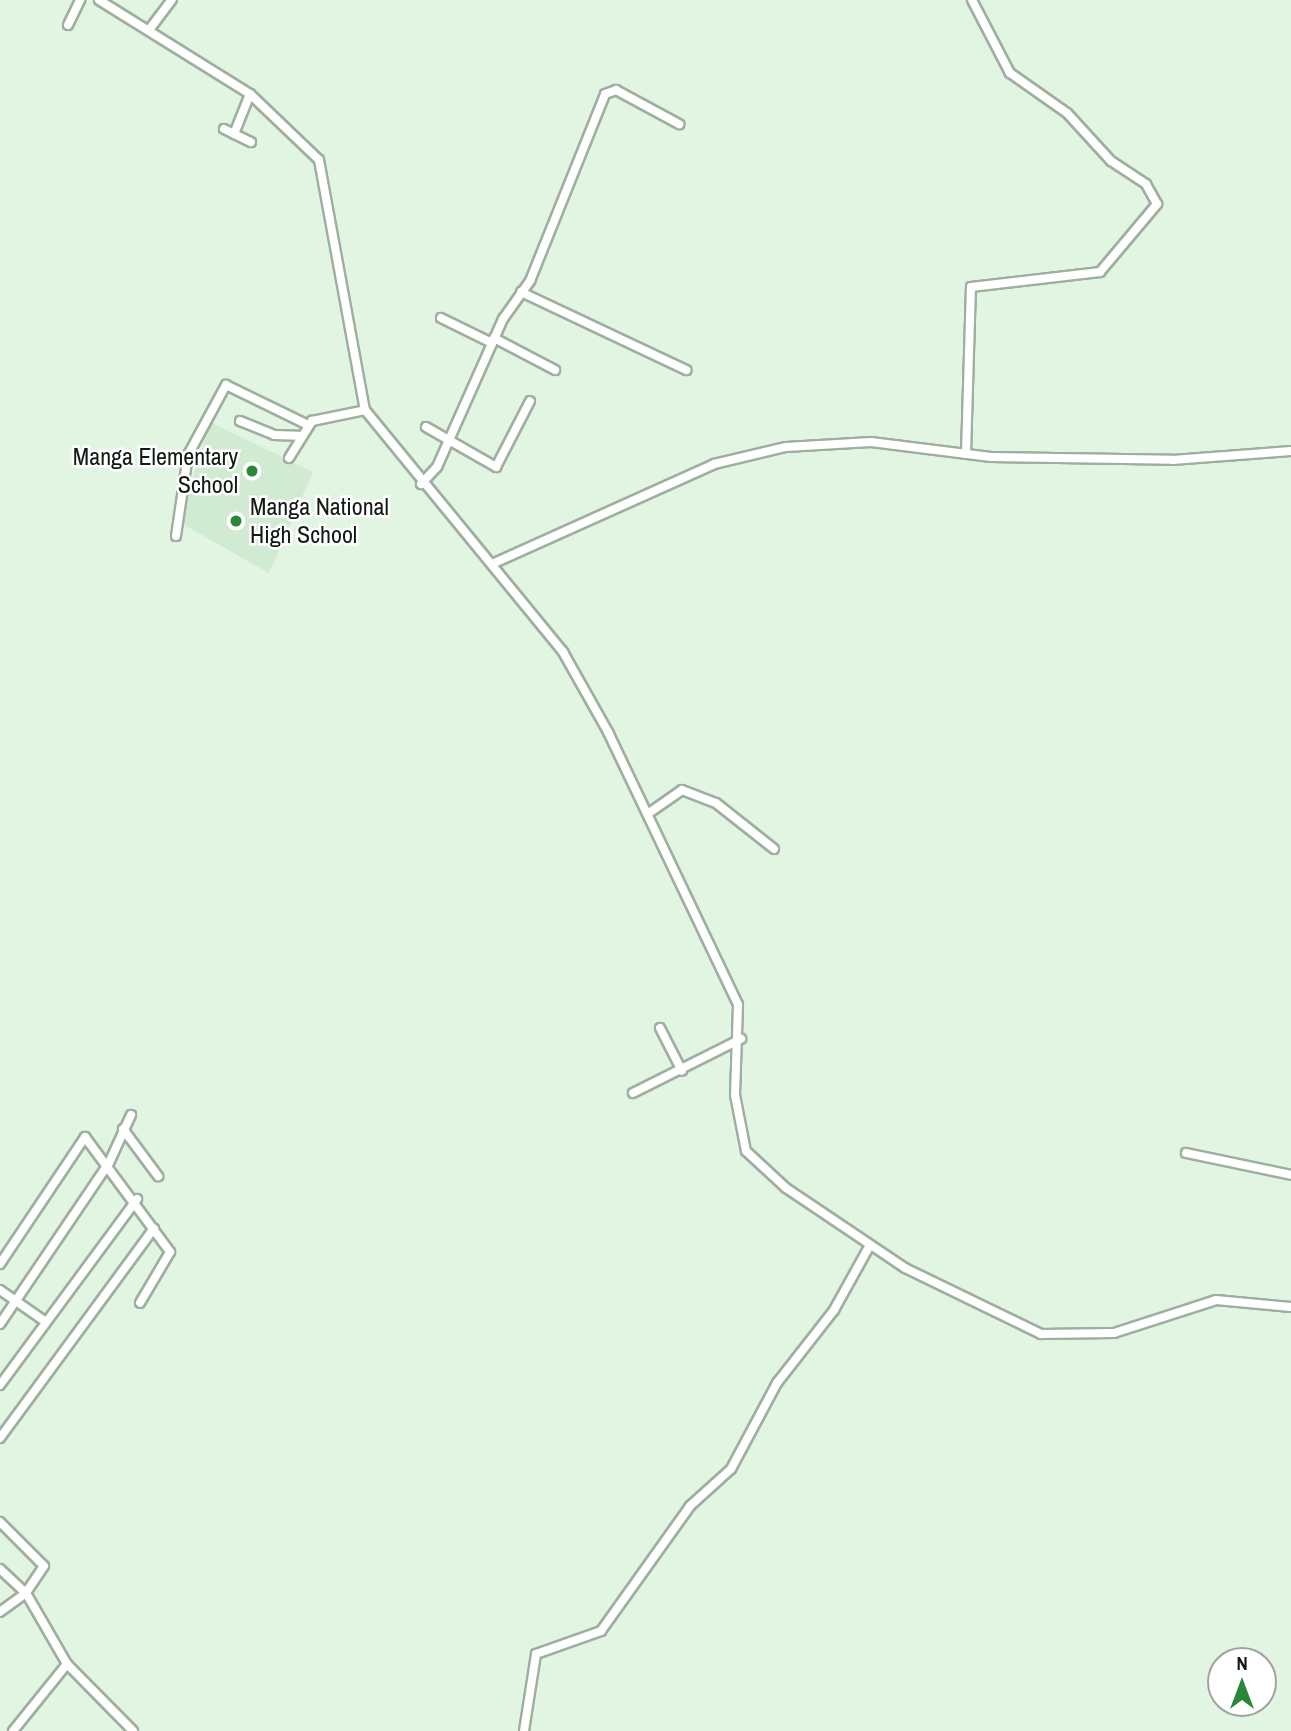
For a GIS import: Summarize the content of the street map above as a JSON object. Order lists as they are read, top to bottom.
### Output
{
  "places": ["Manga Elementary School", "Manga National High School"],
  "north": "top"
}
